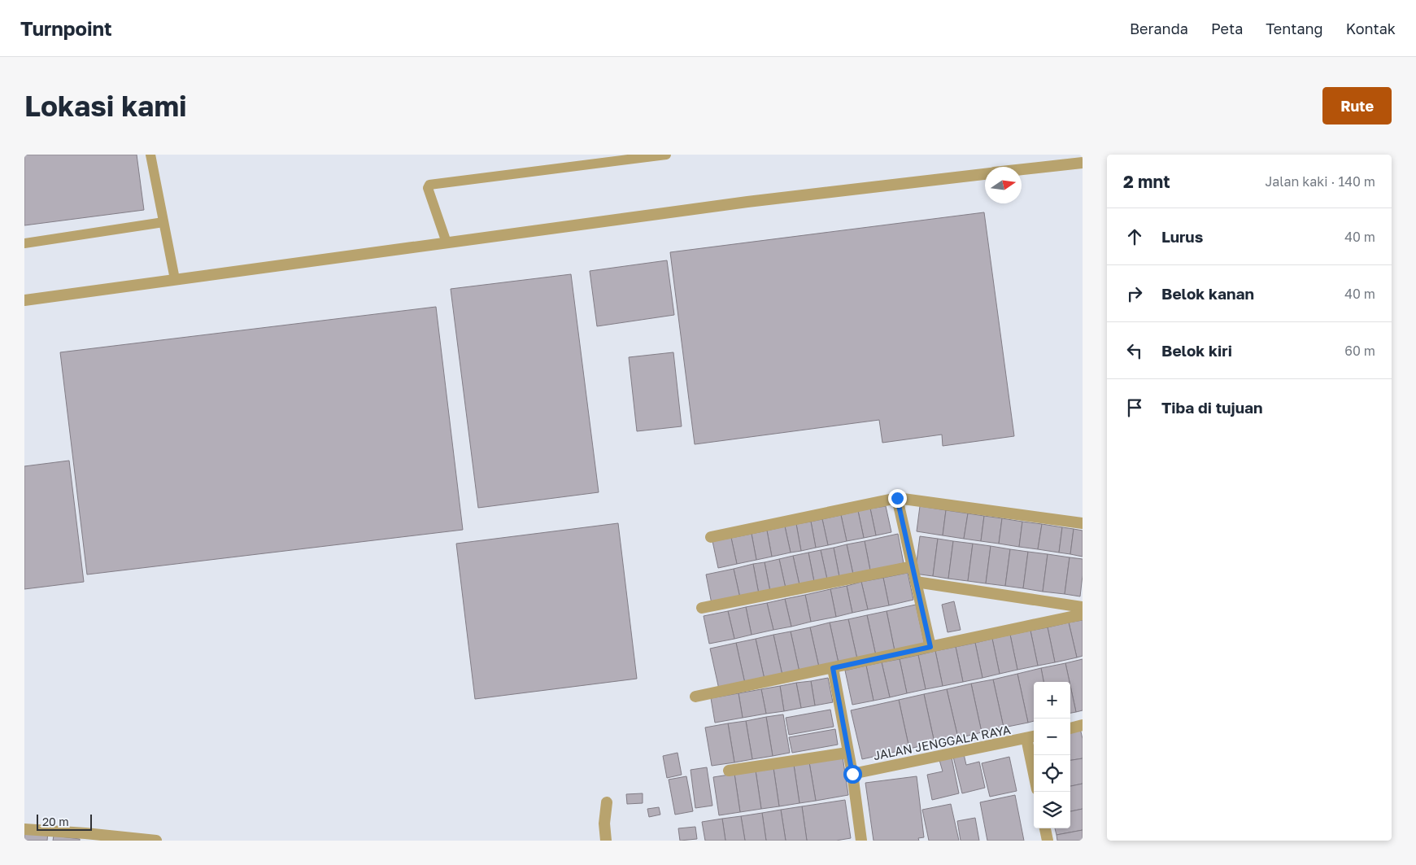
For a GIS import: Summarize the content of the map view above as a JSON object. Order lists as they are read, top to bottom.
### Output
{
  "streets": {
    "street": ["JALAN JENGGALA RAYA"]
  },
  "scale_bar": "20 m",
  "north": "right",
  "page": {
    "header": "Turnpoint",
    "nav": [
      "Beranda",
      "Peta",
      "Tentang",
      "Kontak"
    ],
    "buttons": "Rute",
    "title": "Lokasi kami",
    "heading": ["2 mnt", "Jalan kaki · 140 m"],
    "list": [
      ["Lurus", "40 m"],
      ["Belok kanan", "40 m"],
      ["Belok kiri", "60 m"],
      "Tiba di tujuan"
    ],
    "map_buttons": ["+", "−"],
    "scale": "20 m"
  }
}
